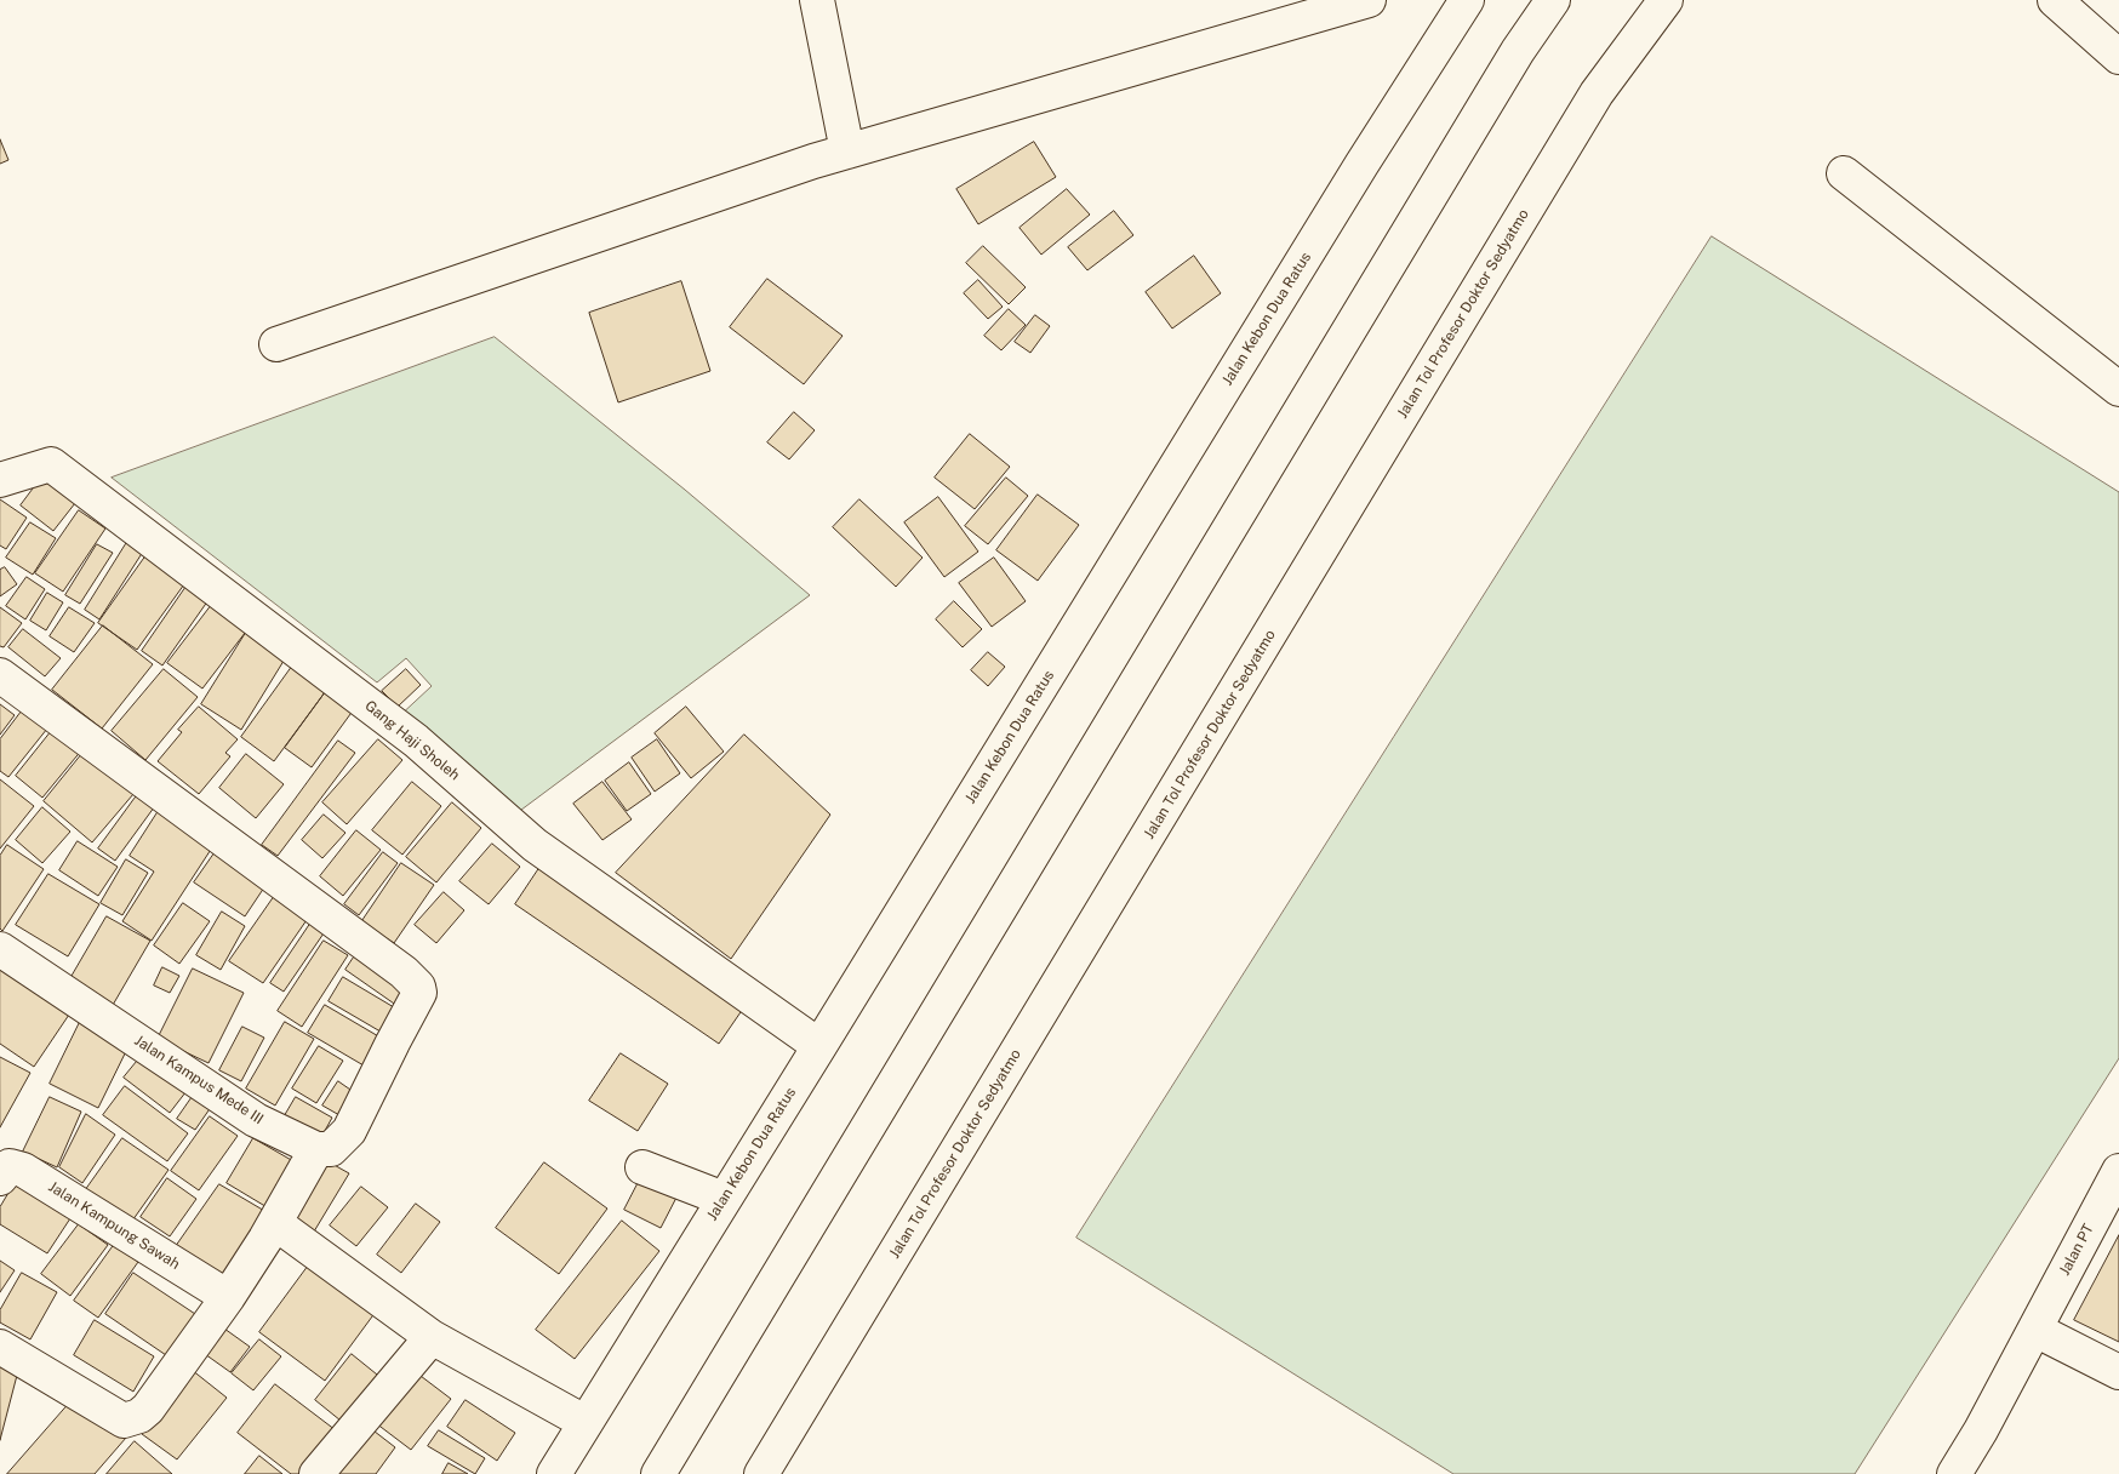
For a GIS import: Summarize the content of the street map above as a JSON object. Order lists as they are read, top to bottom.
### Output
{
  "streets": {
    "main road": [
      "Jalan Tol Profesor Doktor Sedyatmo",
      "Jalan Kebon Dua Ratus",
      "Gang Haji Sholeh",
      "Jalan Kampus Mede III",
      "Jalan Kampung Sawah",
      "Jalan PT"
    ]
  },
  "crossings": [
    ["Jalan Kebon Dua Ratus", "Gang Haji Sholeh"]
  ]
}
